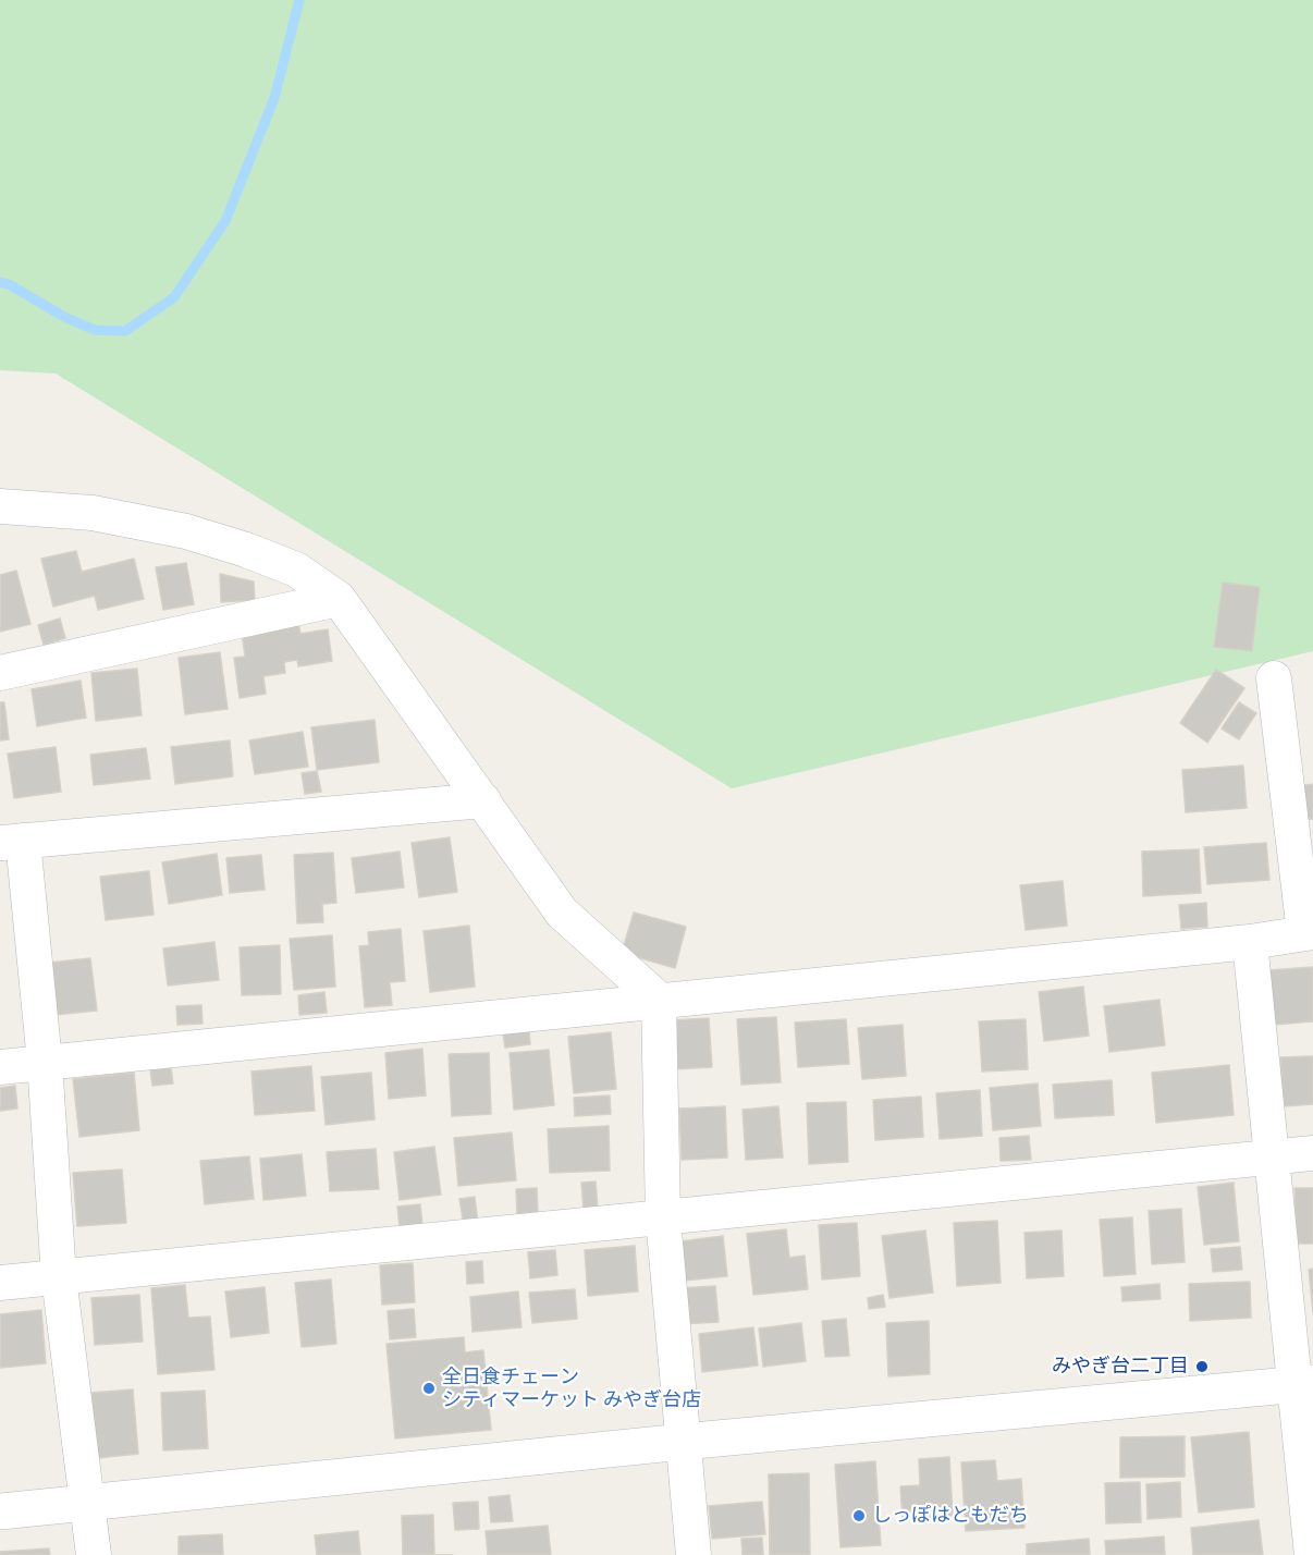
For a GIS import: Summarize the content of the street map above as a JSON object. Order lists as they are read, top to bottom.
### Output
{
  "places": ["みやぎ台二丁目", "全日食チェーン シティマーケット みやぎ台店", "しっぽはともだち"]
}
